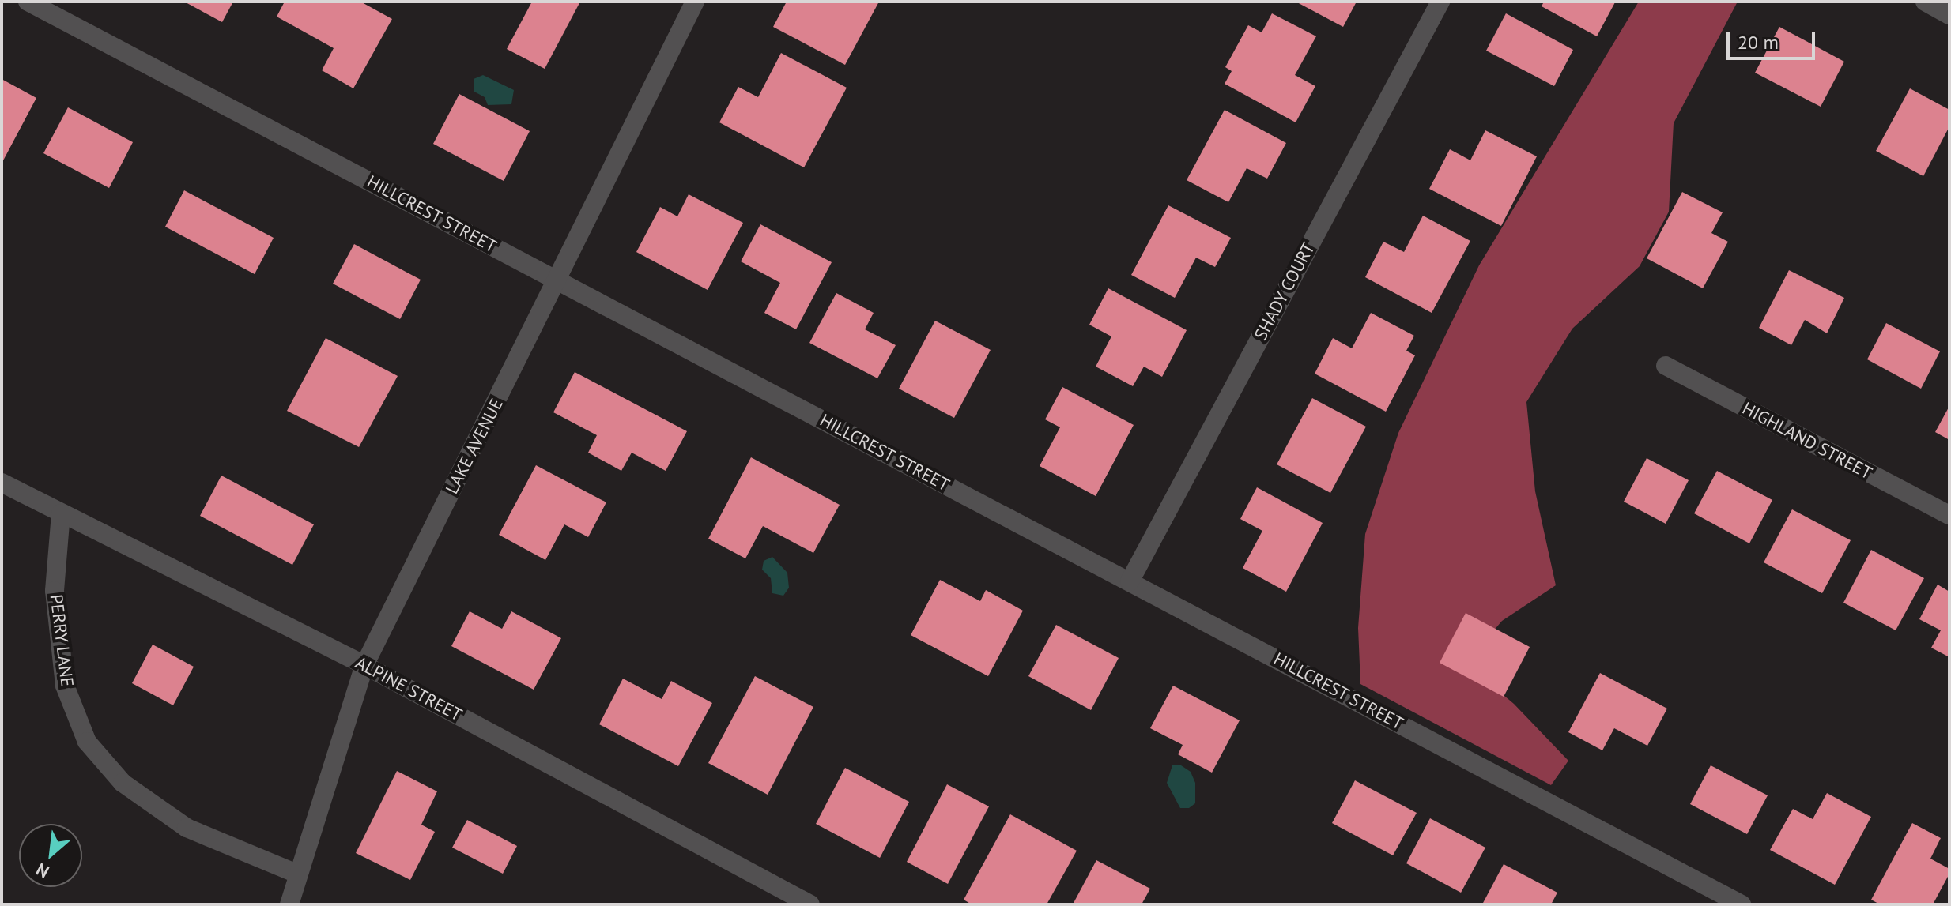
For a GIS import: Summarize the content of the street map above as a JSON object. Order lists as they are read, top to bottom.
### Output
{
  "streets": {
    "street": [
      "HILLCREST STREET",
      "SHADY COURT",
      "HIGHLAND STREET",
      "LAKE AVENUE",
      "PERRY LANE",
      "ALPINE STREET"
    ]
  },
  "crossings": [
    ["HILLCREST STREET", "SHADY COURT"],
    ["HILLCREST STREET", "LAKE AVENUE"],
    ["LAKE AVENUE", "PERRY LANE"],
    ["LAKE AVENUE", "ALPINE STREET"],
    ["PERRY LANE", "ALPINE STREET"]
  ],
  "scale_bar": "20 m",
  "north": "bottom left"
}
